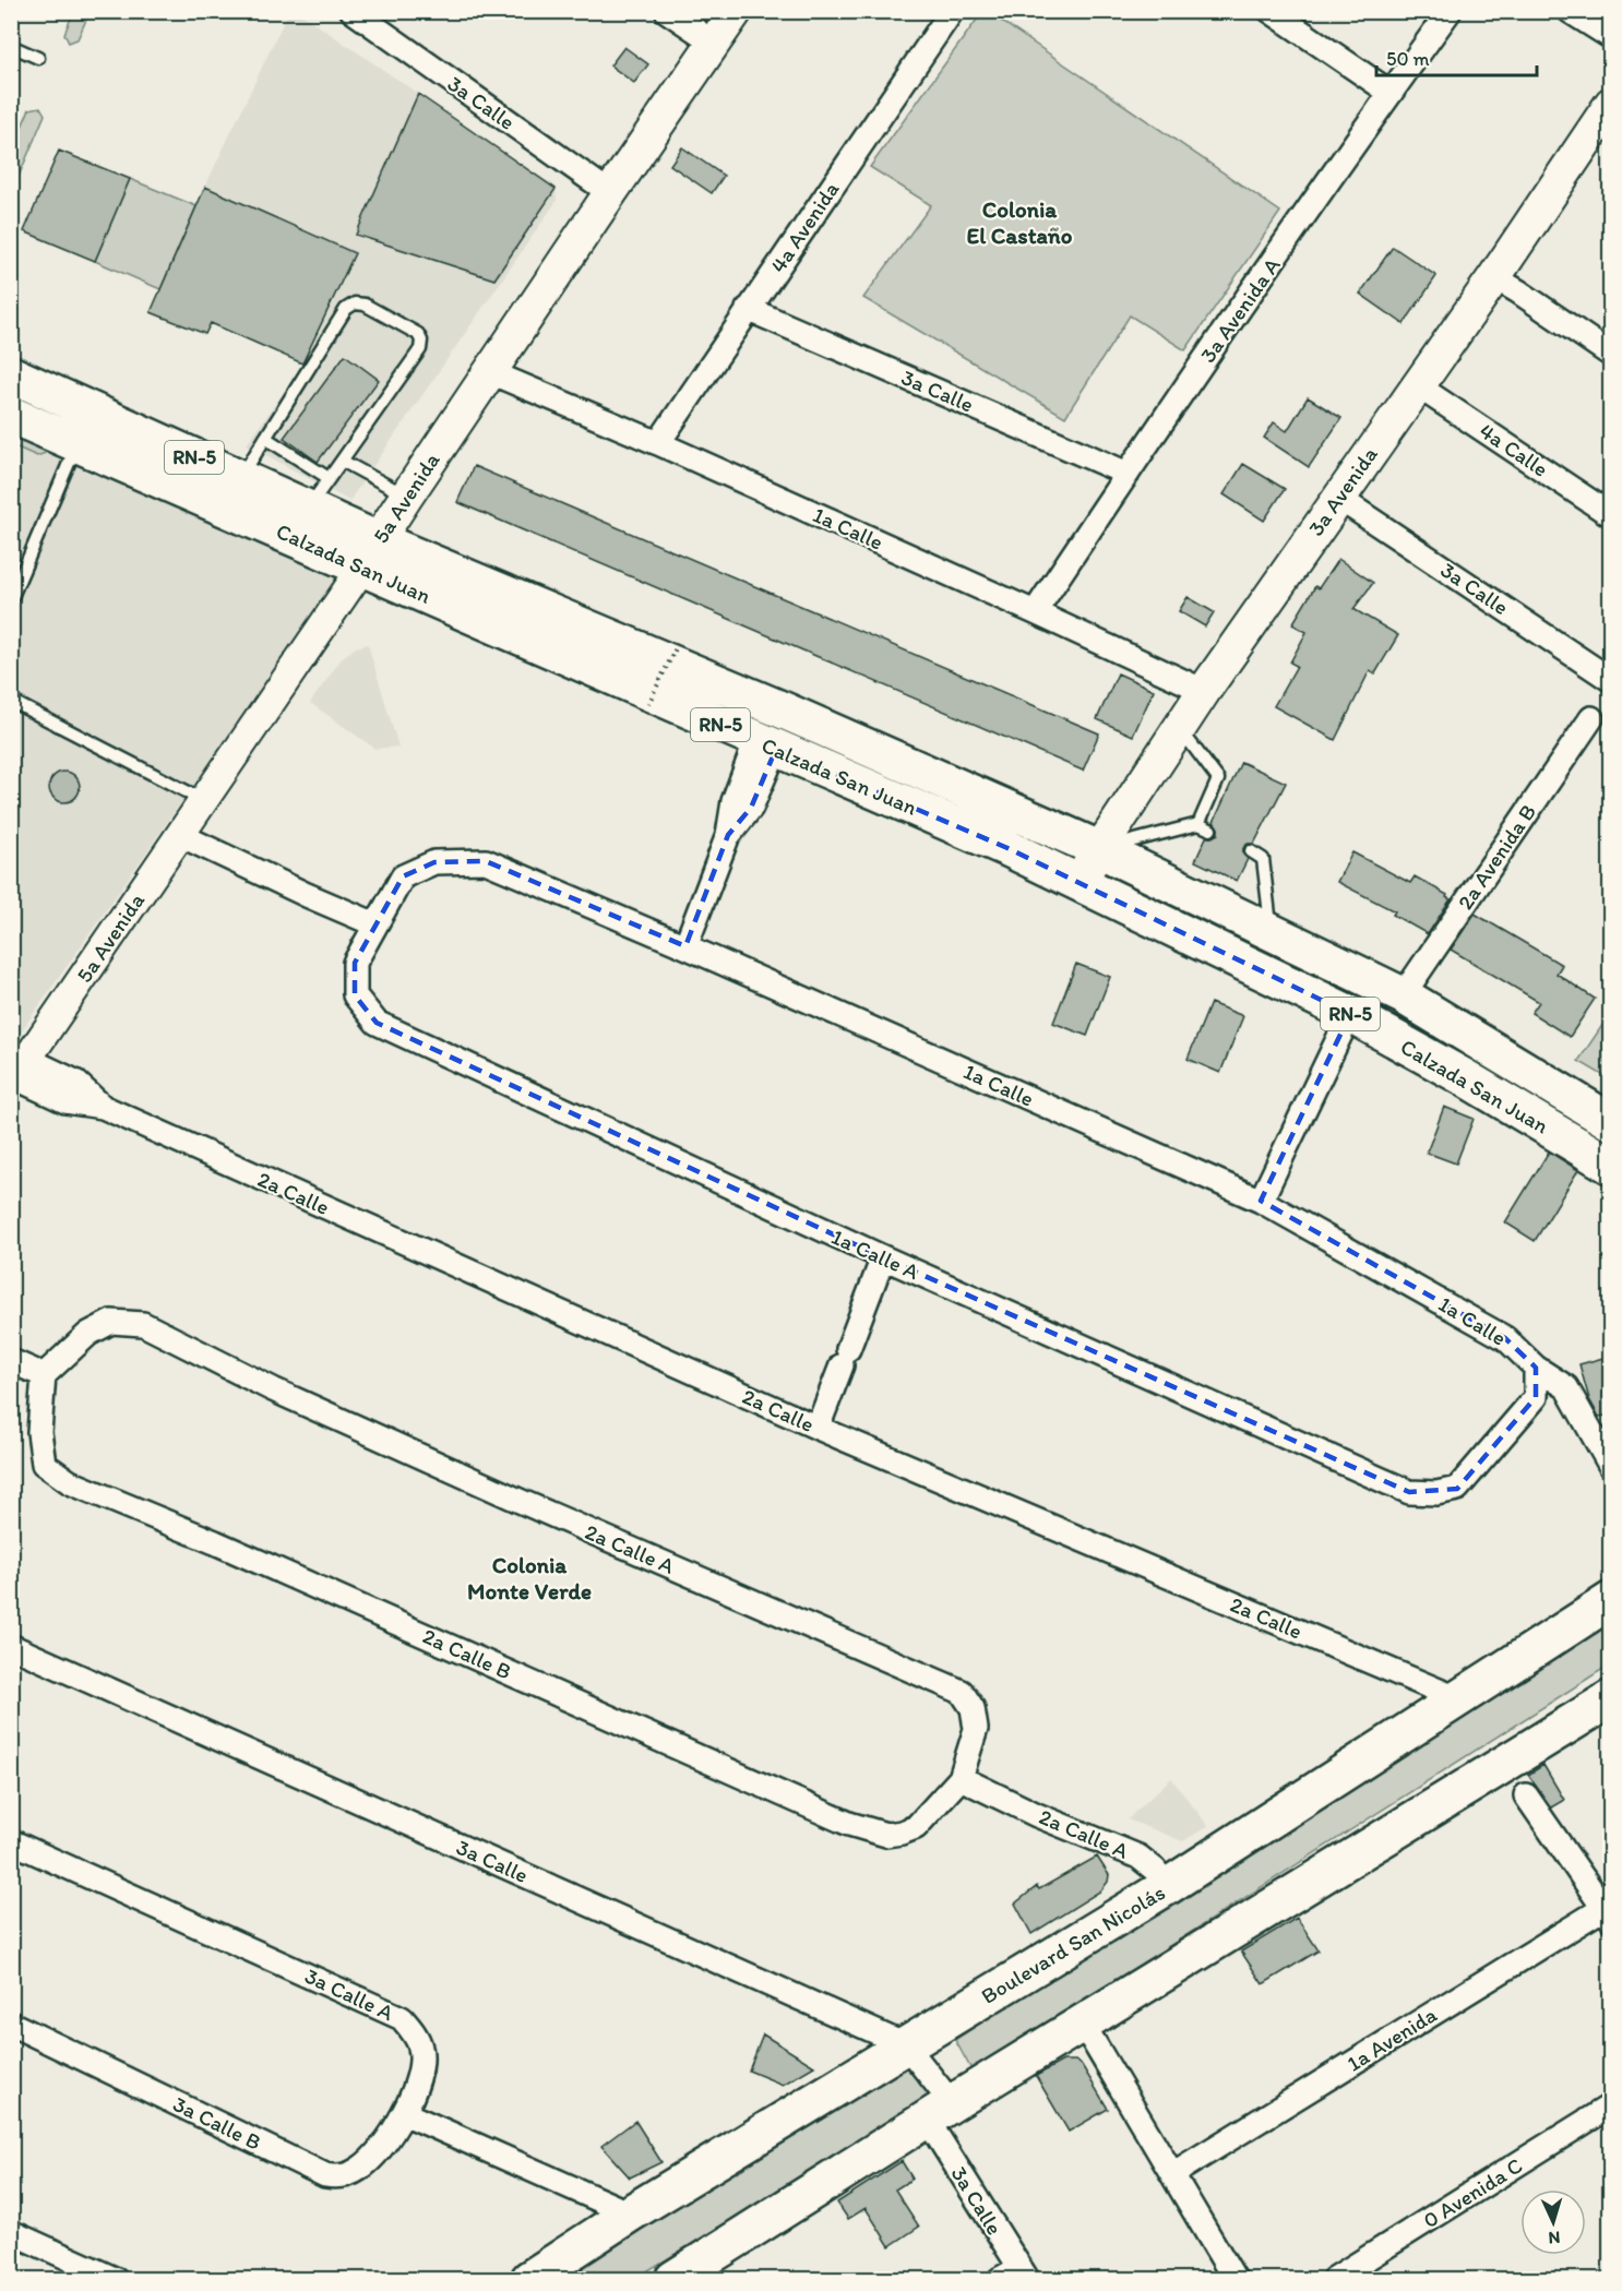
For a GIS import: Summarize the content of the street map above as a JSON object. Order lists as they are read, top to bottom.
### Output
{
  "streets": {
    "main road": [
      "RN-5",
      "3a Avenida",
      "5a Avenida",
      "Calzada San Juan",
      "Boulevard San Nicolás"
    ],
    "street": [
      "3a Calle",
      "4a Avenida",
      "3a Avenida A",
      "4a Calle",
      "1a Calle",
      "2a Avenida B",
      "2a Calle",
      "1a Calle A",
      "2a Calle A",
      "2a Calle B",
      "3a Calle A",
      "1a Avenida",
      "3a Calle B",
      "0 Avenida C"
    ]
  },
  "crossings": [
    ["3a Calle", "4a Avenida"],
    ["3a Calle", "3a Avenida A"],
    ["3a Calle", "3a Avenida"],
    ["3a Calle", "5a Avenida"],
    ["3a Calle", "Boulevard San Nicolás"],
    ["4a Avenida", "1a Calle"],
    ["3a Avenida A", "1a Calle"],
    ["4a Calle", "3a Avenida"],
    ["3a Avenida", "1a Calle"],
    ["3a Avenida", "Calzada San Juan"],
    ["5a Avenida", "1a Calle"],
    ["5a Avenida", "Calzada San Juan"],
    ["5a Avenida", "2a Calle"],
    ["1a Calle", "1a Calle A"],
    ["Calzada San Juan", "2a Avenida B"],
    ["2a Calle", "Boulevard San Nicolás"],
    ["2a Calle A", "2a Calle B"],
    ["2a Calle A", "Boulevard San Nicolás"],
    ["3a Calle A", "3a Calle B"]
  ],
  "districts": ["Colonia El Castaño", "Colonia Monte Verde"],
  "scale_bar": "50 m",
  "north": "bottom"
}
